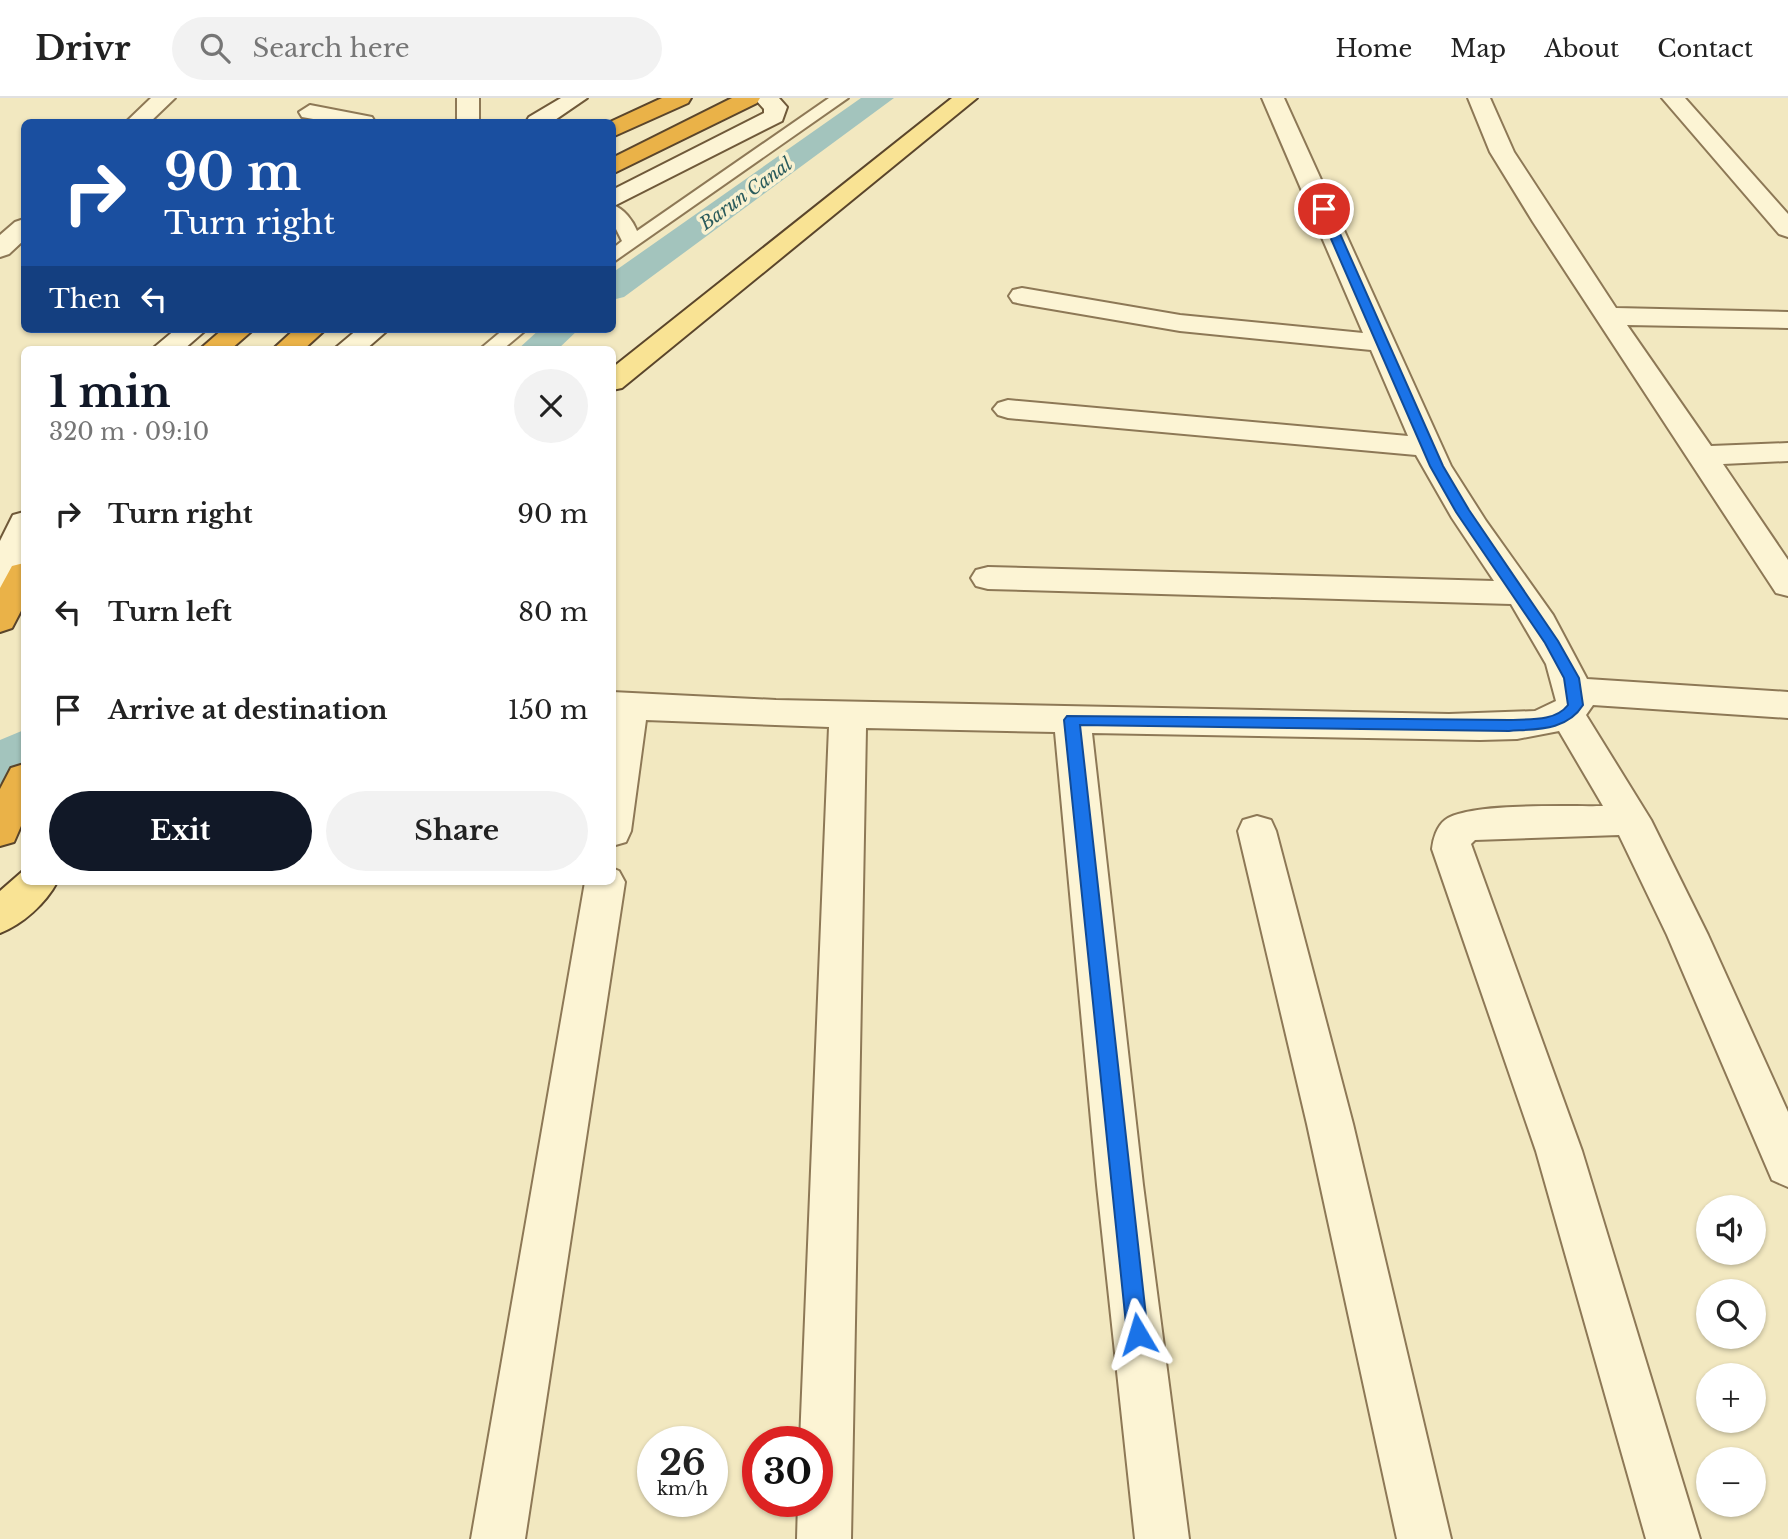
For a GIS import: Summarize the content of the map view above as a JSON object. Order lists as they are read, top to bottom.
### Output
{
  "water": ["Barun Canal"],
  "page": {
    "header": "Drivr",
    "search": "Search here",
    "nav": [
      "Home",
      "Map",
      "About",
      "Contact"
    ],
    "turn": ["90 m", "Turn right"],
    "then": "Then",
    "heading": ["1 min", "320 m · 09:10"],
    "list": [
      {
        "name": "Turn right",
        "value": "90 m"
      },
      {
        "name": "Turn left",
        "value": "80 m"
      },
      {
        "name": "Arrive at destination",
        "value": "150 m"
      }
    ],
    "buttons": ["Exit", "Share"],
    "map_buttons": ["+", "−"],
    "speed": "26 km/h",
    "limit": "30"
  }
}
